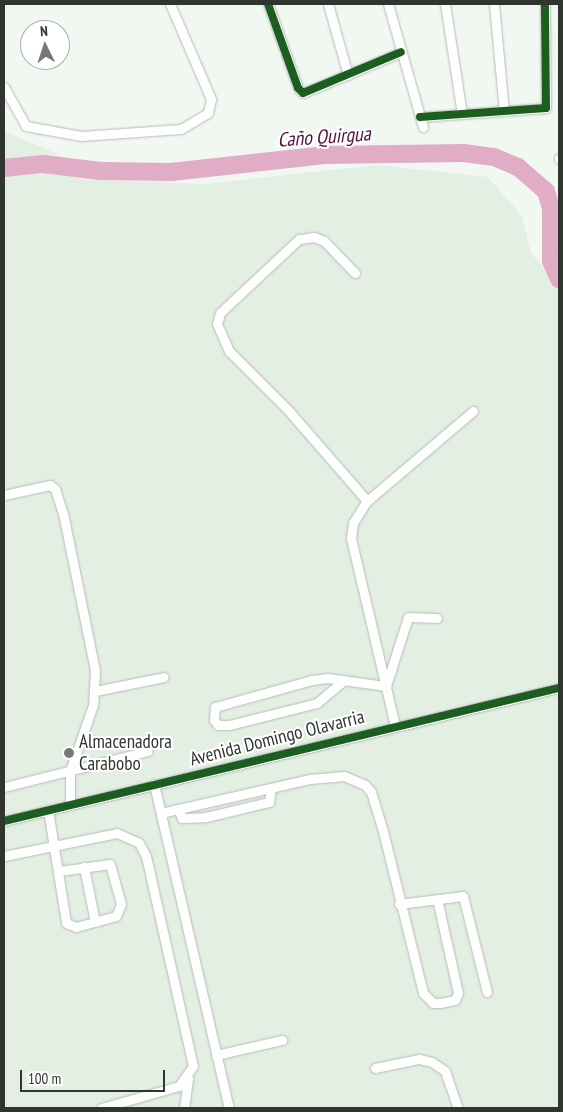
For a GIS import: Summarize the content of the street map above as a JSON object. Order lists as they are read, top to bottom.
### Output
{
  "streets": {
    "street": ["Avenida Domingo Olavarria"]
  },
  "water": ["Caño Quirgua"],
  "places": ["Almacenadora Carabobo"],
  "scale_bar": "100 m",
  "north": "top"
}
